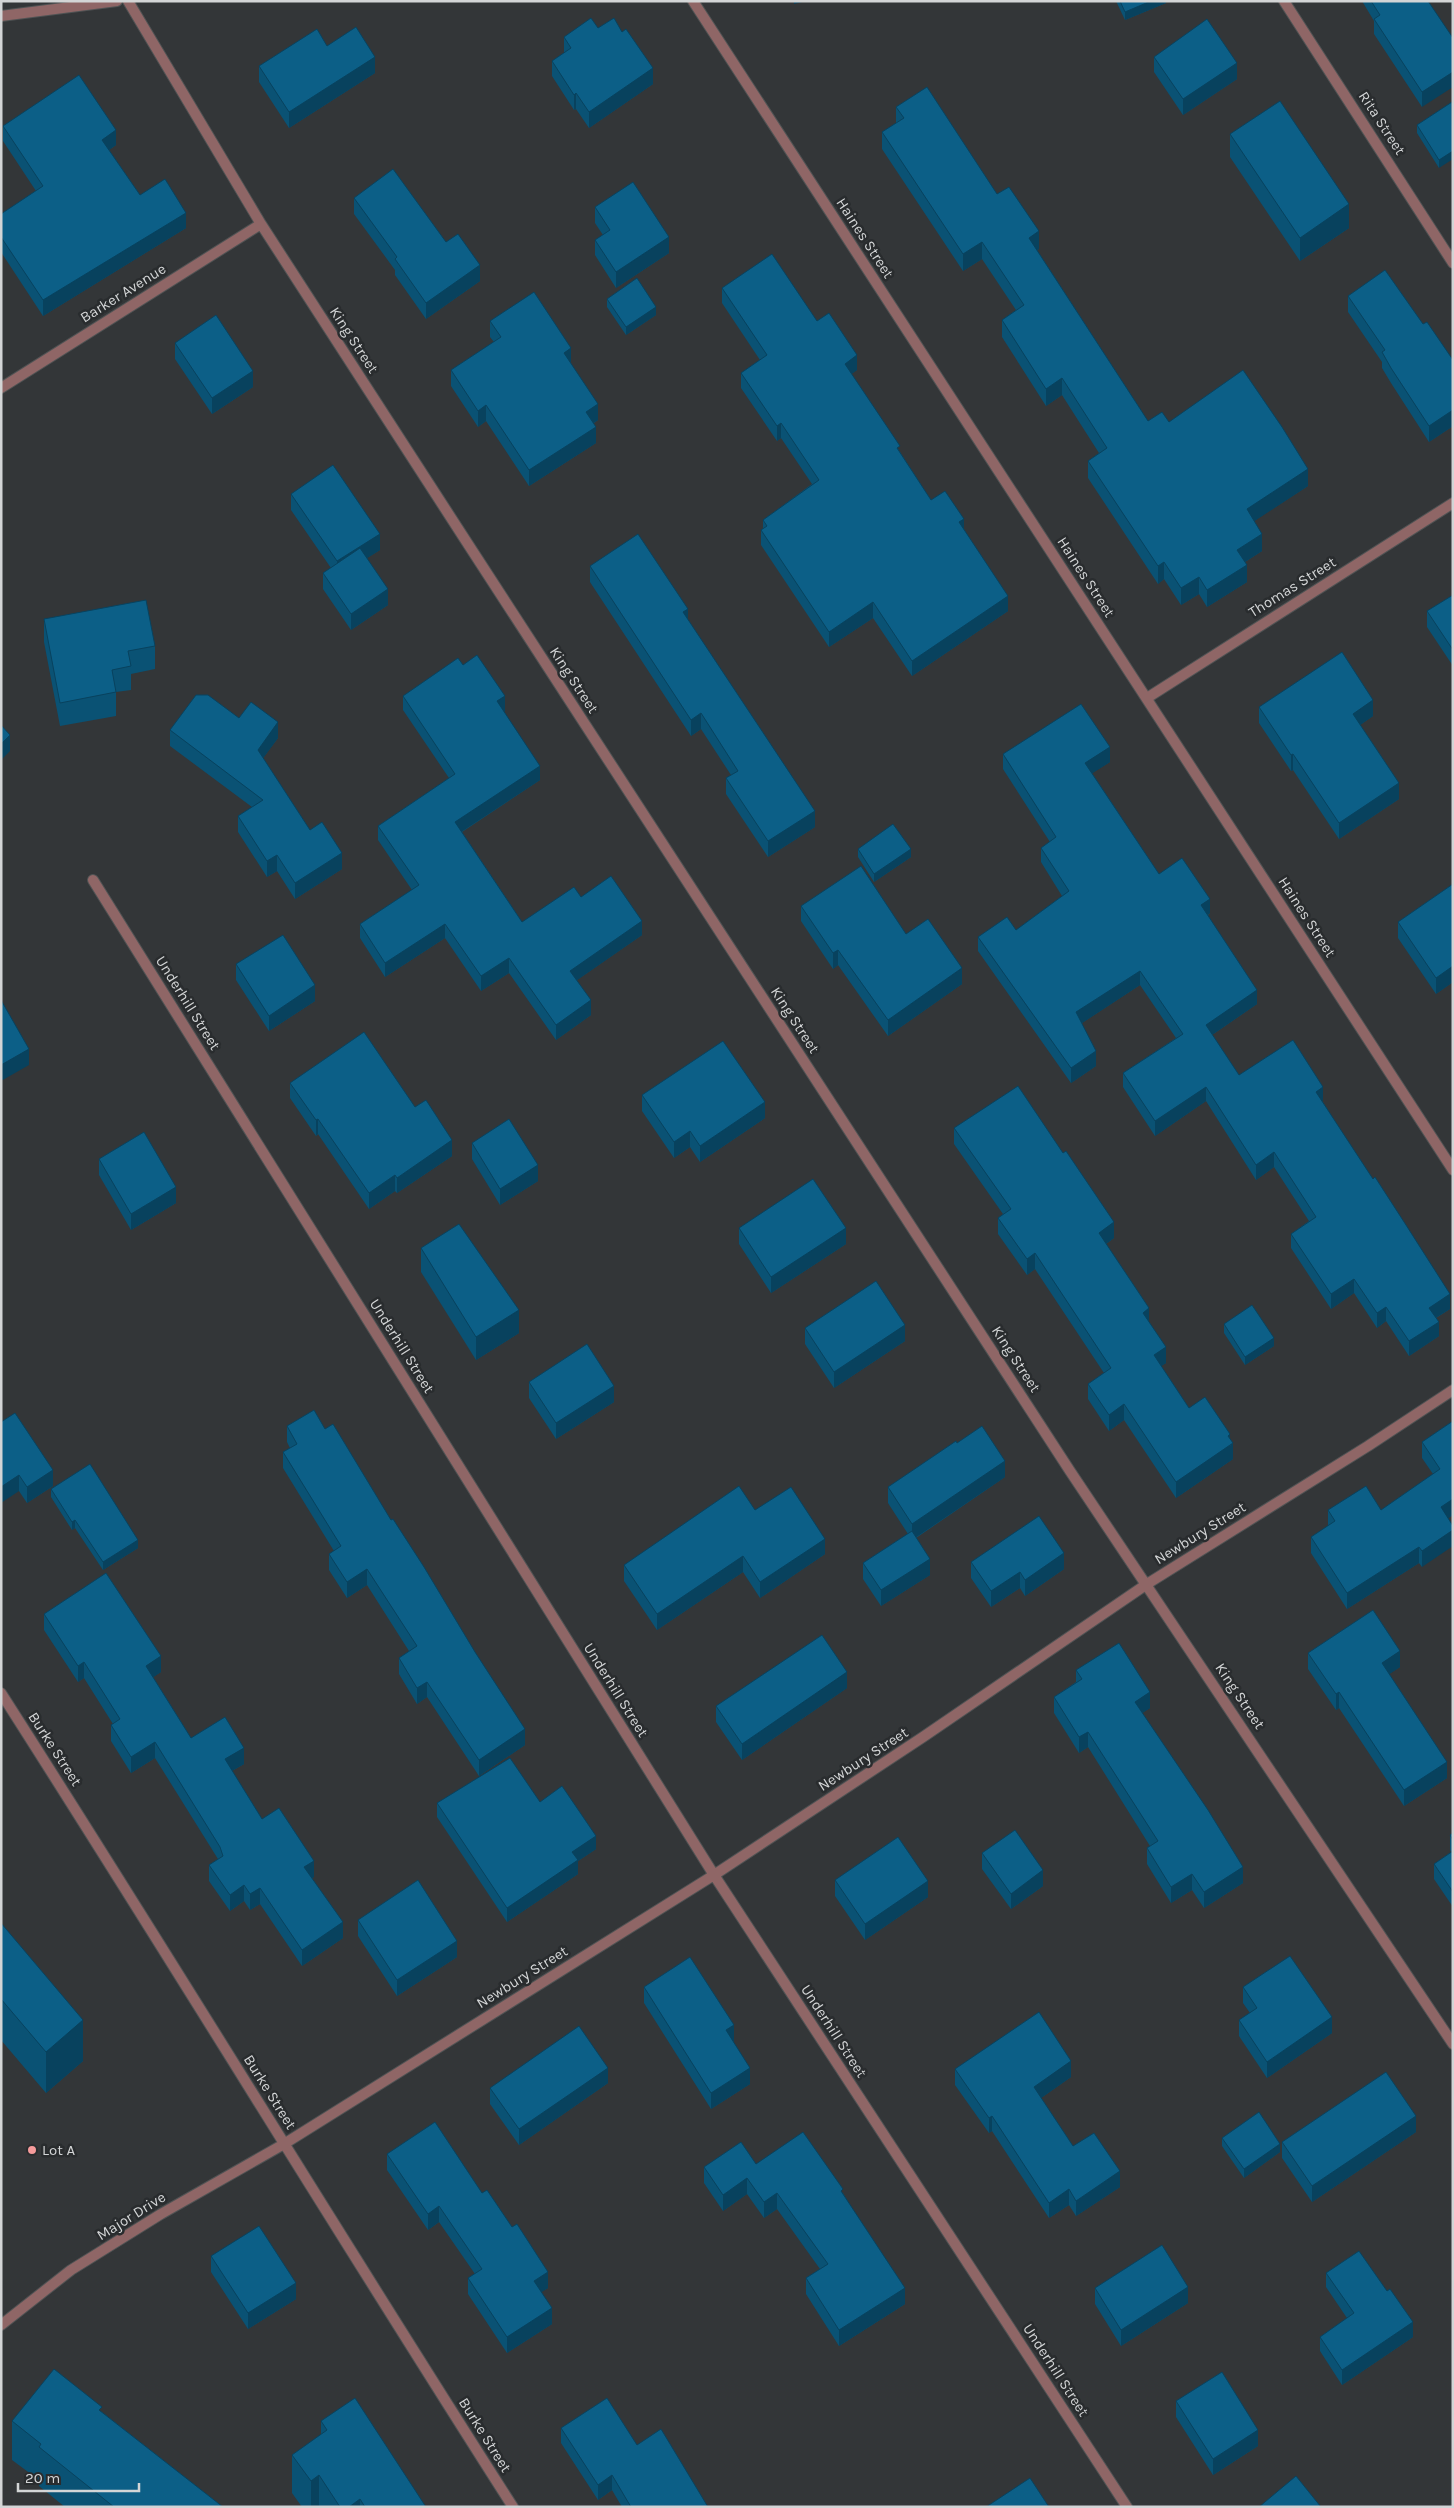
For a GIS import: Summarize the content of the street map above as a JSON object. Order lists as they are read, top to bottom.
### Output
{
  "streets": {
    "street": [
      "Rita Street",
      "Haines Street",
      "Barker Avenue",
      "King Street",
      "Thomas Street",
      "Underhill Street",
      "Newbury Street",
      "Burke Street",
      "Major Drive"
    ]
  },
  "crossings": [
    ["Haines Street", "Thomas Street"],
    ["Barker Avenue", "King Street"],
    ["King Street", "Newbury Street"],
    ["Underhill Street", "Newbury Street"],
    ["Newbury Street", "Burke Street"],
    ["Newbury Street", "Major Drive"],
    ["Burke Street", "Major Drive"]
  ],
  "places": ["Lot A"],
  "scale_bar": "20 m"
}
